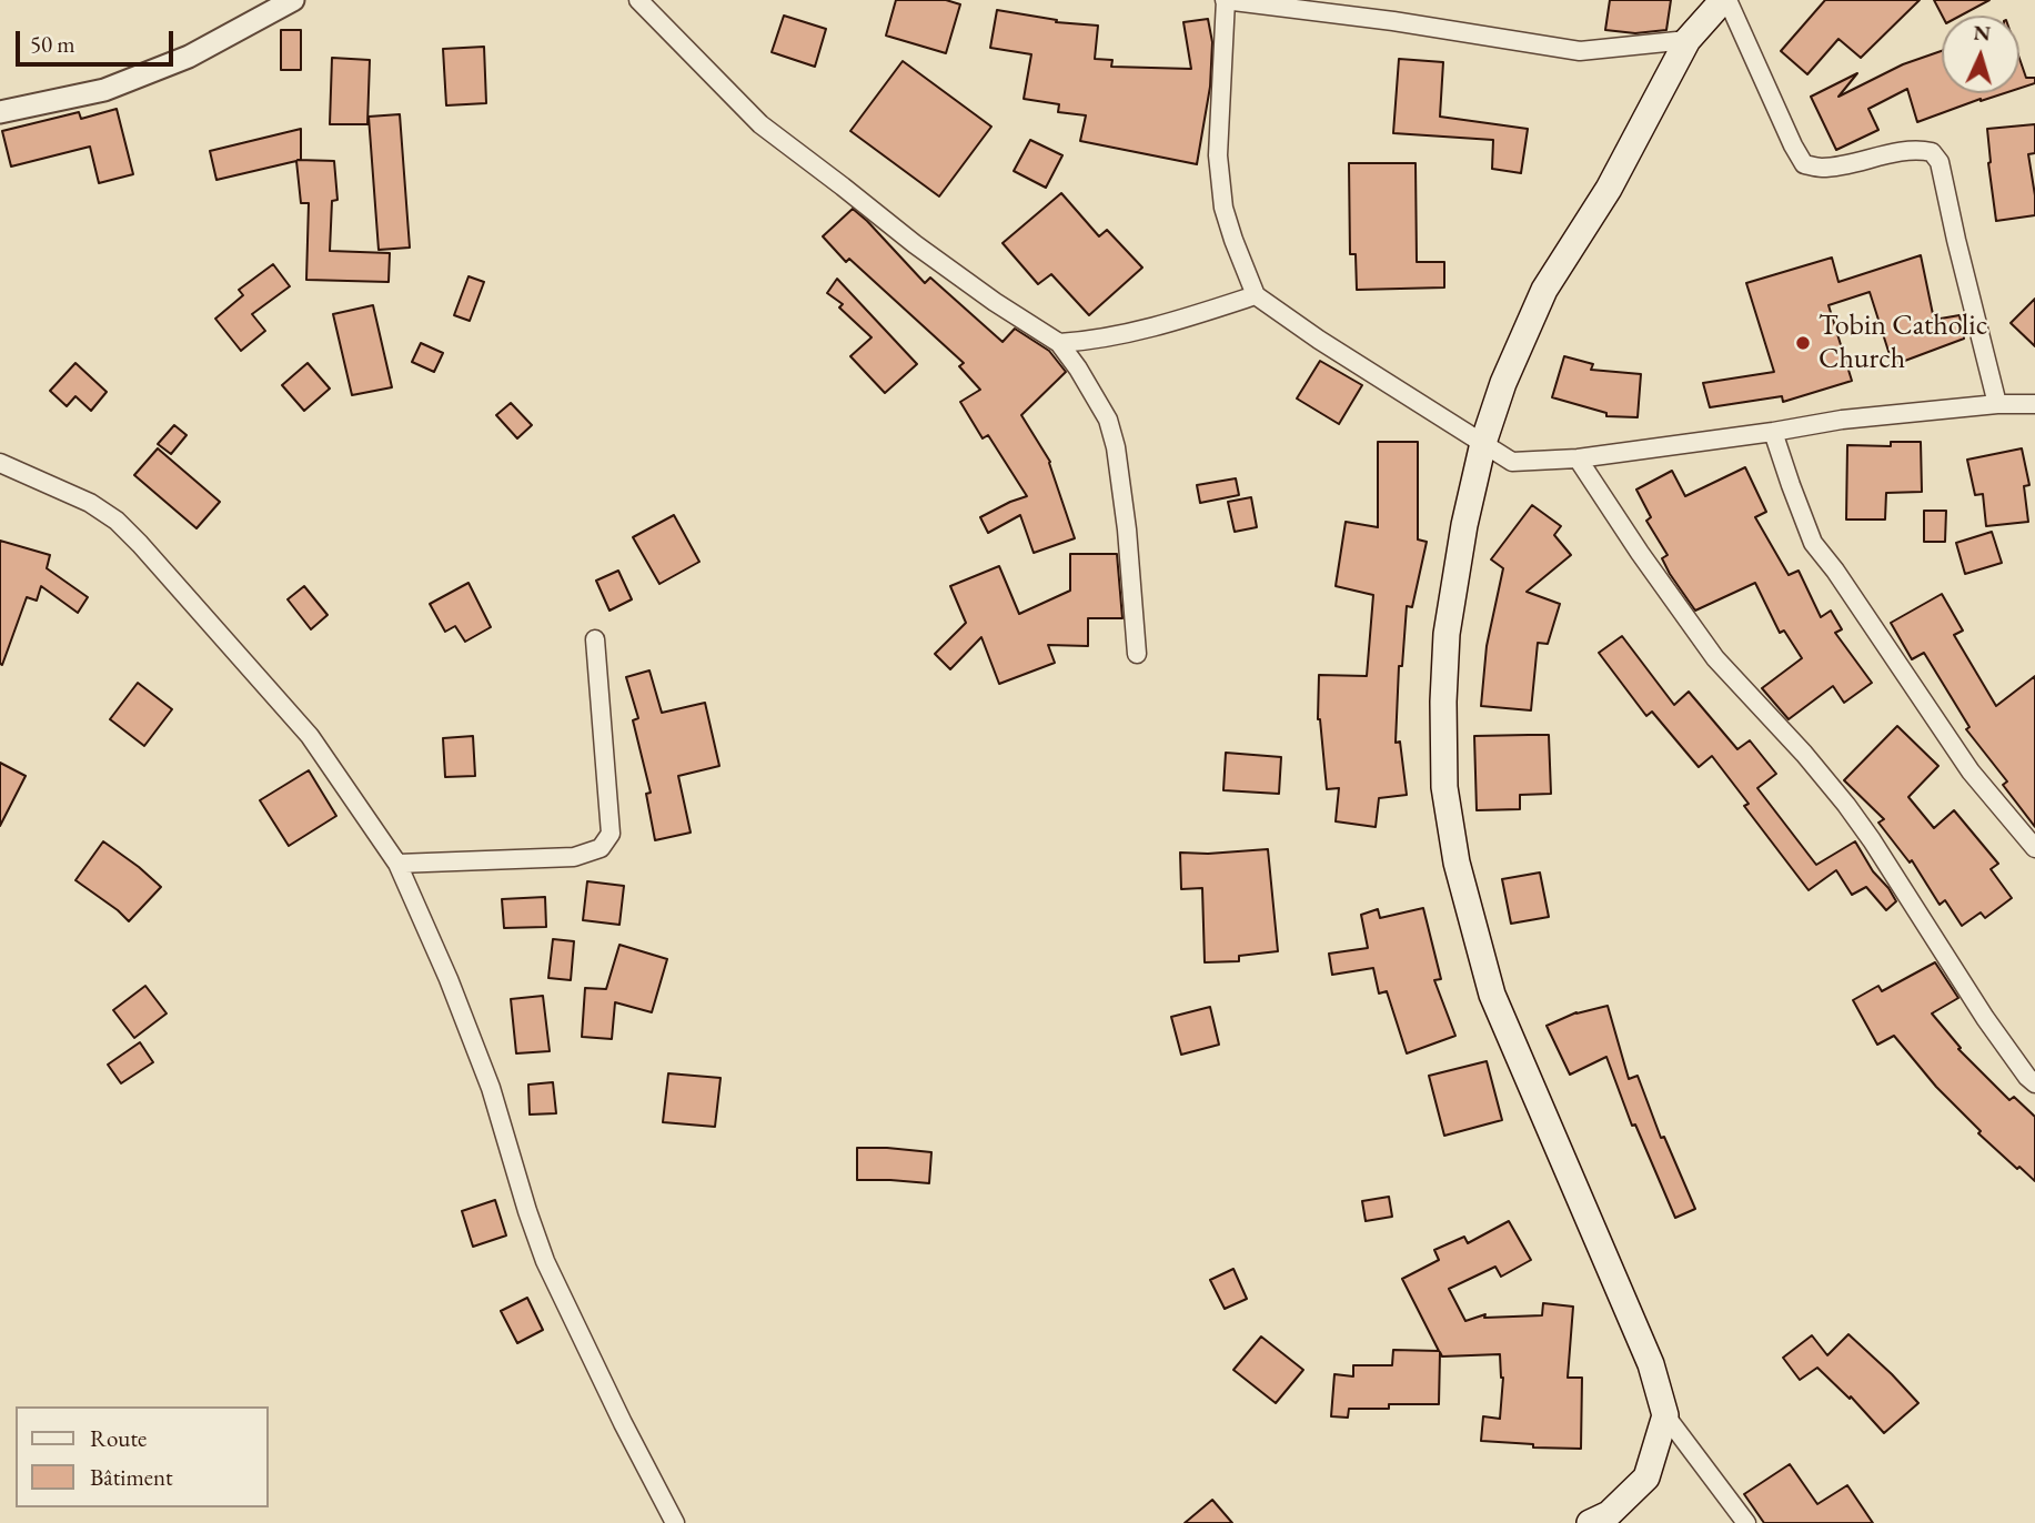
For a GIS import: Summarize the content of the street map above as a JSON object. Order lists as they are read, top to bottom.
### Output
{
  "places": ["Tobin Catholic Church"],
  "legend": ["Route", "Bâtiment"],
  "scale_bar": "50 m",
  "north": "top"
}
